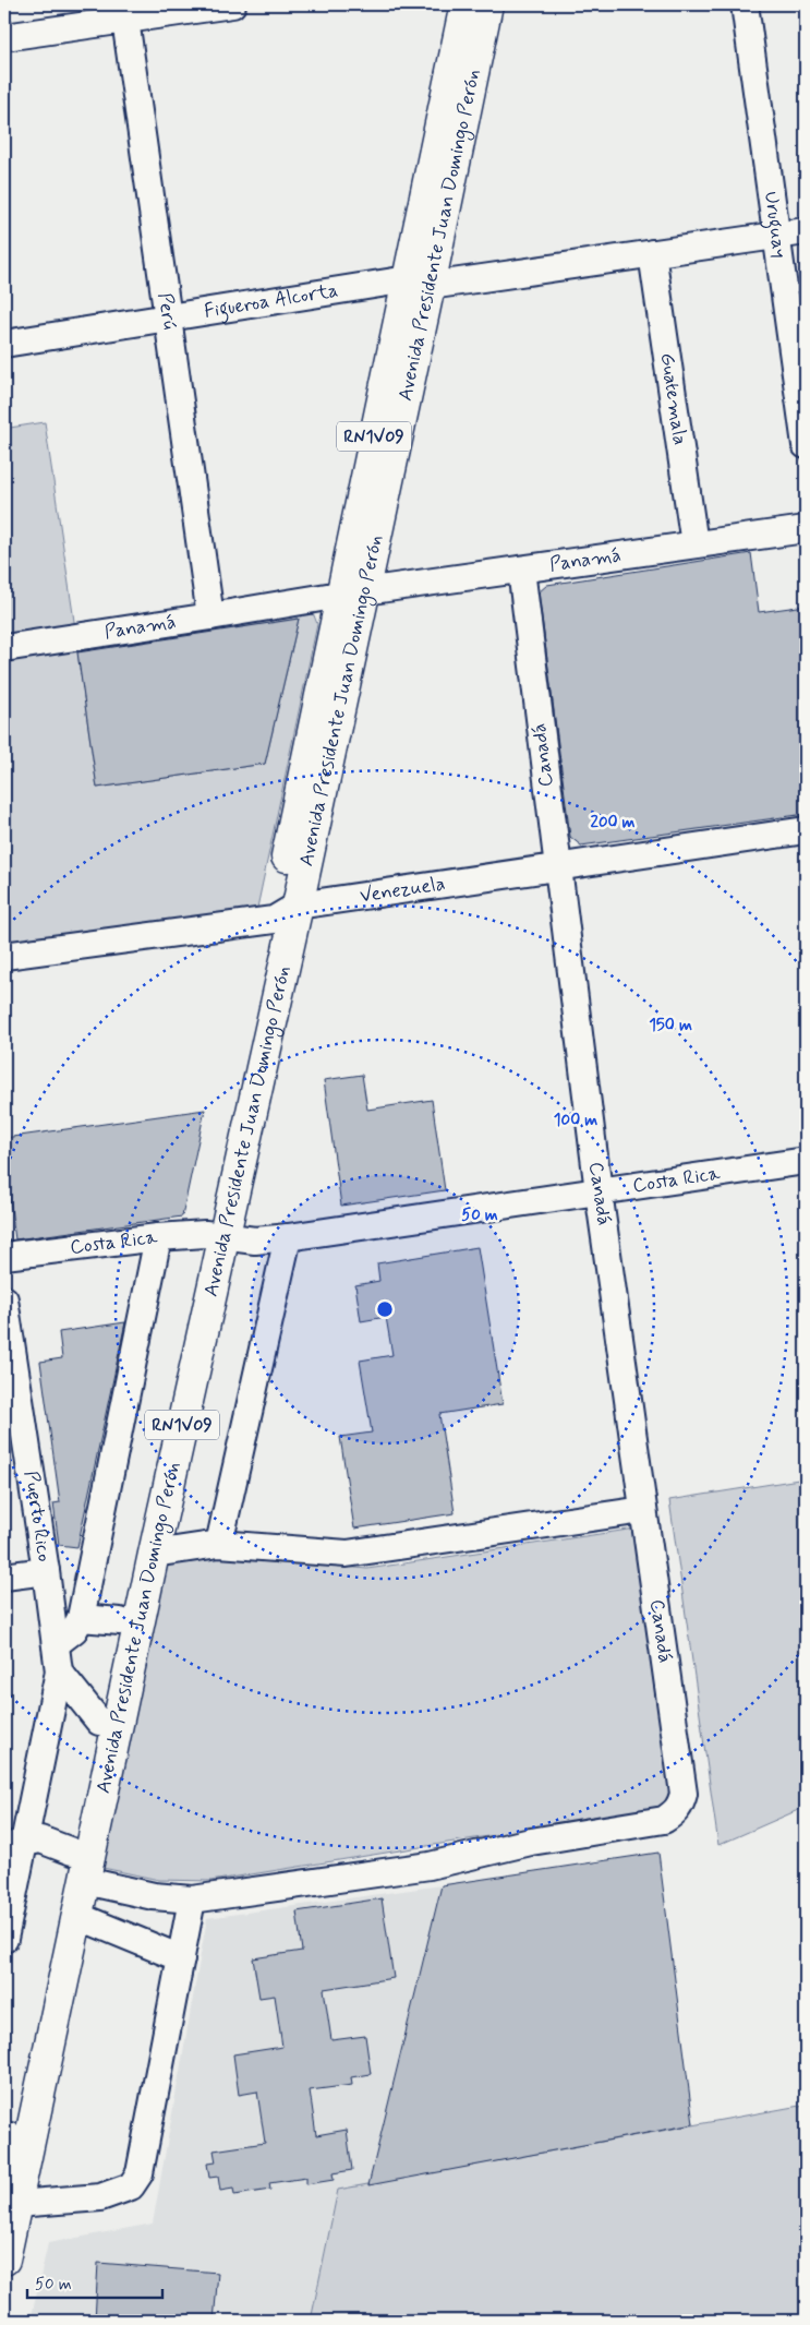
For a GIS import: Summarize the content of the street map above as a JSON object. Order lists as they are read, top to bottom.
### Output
{
  "streets": {
    "main road": ["Avenida Presidente Juan Domingo Perón", "RN1V09"],
    "street": [
      "Uruguay",
      "Figueroa Alcorta",
      "Perú",
      "Guatemala",
      "Panamá",
      "Canadá",
      "Venezuela",
      "Costa Rica",
      "Puerto Rico"
    ]
  },
  "crossings": [
    ["Uruguay", "Figueroa Alcorta"],
    ["Avenida Presidente Juan Domingo Perón", "Figueroa Alcorta"],
    ["Avenida Presidente Juan Domingo Perón", "Panamá"],
    ["Avenida Presidente Juan Domingo Perón", "Venezuela"],
    ["Avenida Presidente Juan Domingo Perón", "Costa Rica"],
    ["Figueroa Alcorta", "Perú"],
    ["Figueroa Alcorta", "Guatemala"],
    ["Perú", "Panamá"],
    ["Guatemala", "Panamá"],
    ["Panamá", "Canadá"],
    ["Canadá", "Venezuela"],
    ["Canadá", "Costa Rica"]
  ],
  "scale_bar": "50 m",
  "rings": [
    "200 m",
    "150 m",
    "100 m",
    "50 m"
  ]
}
